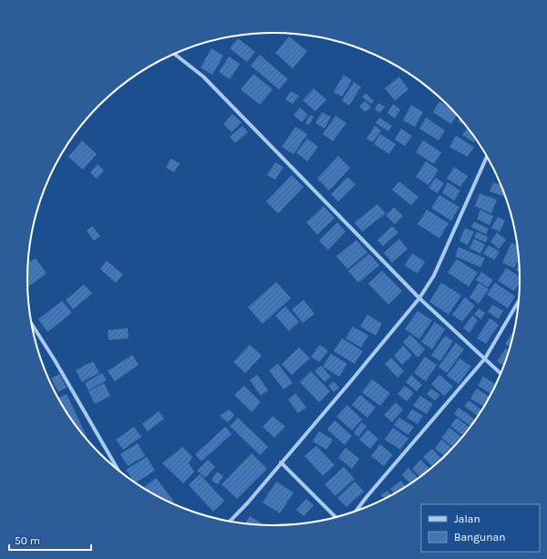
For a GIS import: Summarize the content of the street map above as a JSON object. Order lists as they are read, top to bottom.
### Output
{
  "legend": ["Jalan", "Bangunan"],
  "scale_bar": "50 m"
}
